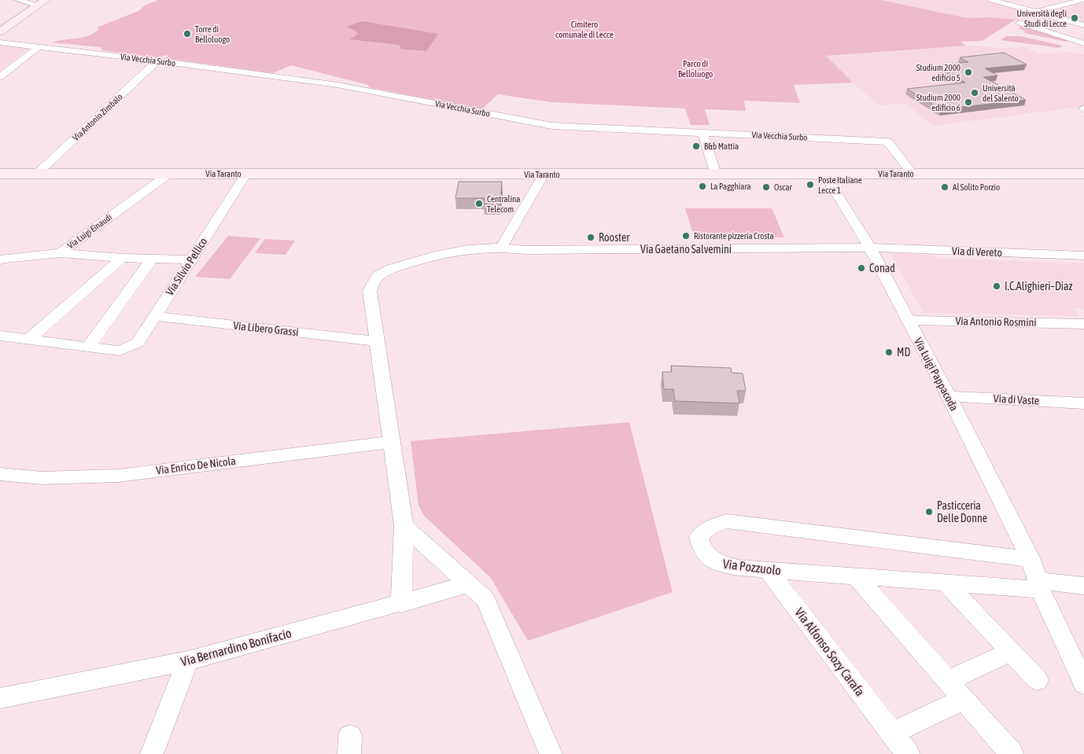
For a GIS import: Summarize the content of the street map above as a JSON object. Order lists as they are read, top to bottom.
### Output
{
  "streets": {
    "main road": ["Via Taranto"],
    "street": [
      "Via Vecchia Surbo",
      "Via Antonio Zimbalo",
      "Via Luigi Einaudi",
      "Via Gaetano Salvemini",
      "Via di Vereto",
      "Via Silvio Pellico",
      "Via Antonio Rosmini",
      "Via Libero Grassi",
      "Via Luigi Pappacoda",
      "Via di Vaste",
      "Via Enrico De Nicola",
      "Via Pozzuolo",
      "Via Bernardino Bonifacio",
      "Via Alfonso Sozy Carafa"
    ]
  },
  "crossings": [
    ["Via Vecchia Surbo", "Via Antonio Zimbalo"],
    ["Via Vecchia Surbo", "Via Taranto"],
    ["Via Antonio Zimbalo", "Via Taranto"],
    ["Via Taranto", "Via Luigi Einaudi"],
    ["Via Taranto", "Via Silvio Pellico"],
    ["Via Taranto", "Via Luigi Pappacoda"],
    ["Via Gaetano Salvemini", "Via di Vereto"],
    ["Via Gaetano Salvemini", "Via Libero Grassi"],
    ["Via Gaetano Salvemini", "Via Luigi Pappacoda"],
    ["Via Gaetano Salvemini", "Via Enrico De Nicola"],
    ["Via Gaetano Salvemini", "Via Bernardino Bonifacio"],
    ["Via di Vereto", "Via Luigi Pappacoda"],
    ["Via Silvio Pellico", "Via Libero Grassi"],
    ["Via Antonio Rosmini", "Via Luigi Pappacoda"],
    ["Via Luigi Pappacoda", "Via di Vaste"],
    ["Via Luigi Pappacoda", "Via Pozzuolo"],
    ["Via Pozzuolo", "Via Alfonso Sozy Carafa"]
  ],
  "parks": ["Cimitero comunale di Lecce", "Parco di Belloluogo"],
  "places": [
    "Università degli Studi di Lecce",
    "Torre di Belloluogo",
    "Studium 2000 edificio 5",
    "Università del Salento",
    "Studium 2000 edificio 6",
    "B&b Mattia",
    "Poste Italiane Lecce 1",
    "La Pagghiara",
    "Oscar",
    "Al Solito Porzio",
    "Centralina Telecom",
    "Ristorante pizzeria Crosta",
    "Rooster",
    "Conad",
    "I.C.Alighieri–Diaz",
    "MD",
    "Pasticceria Delle Donne"
  ]
}
